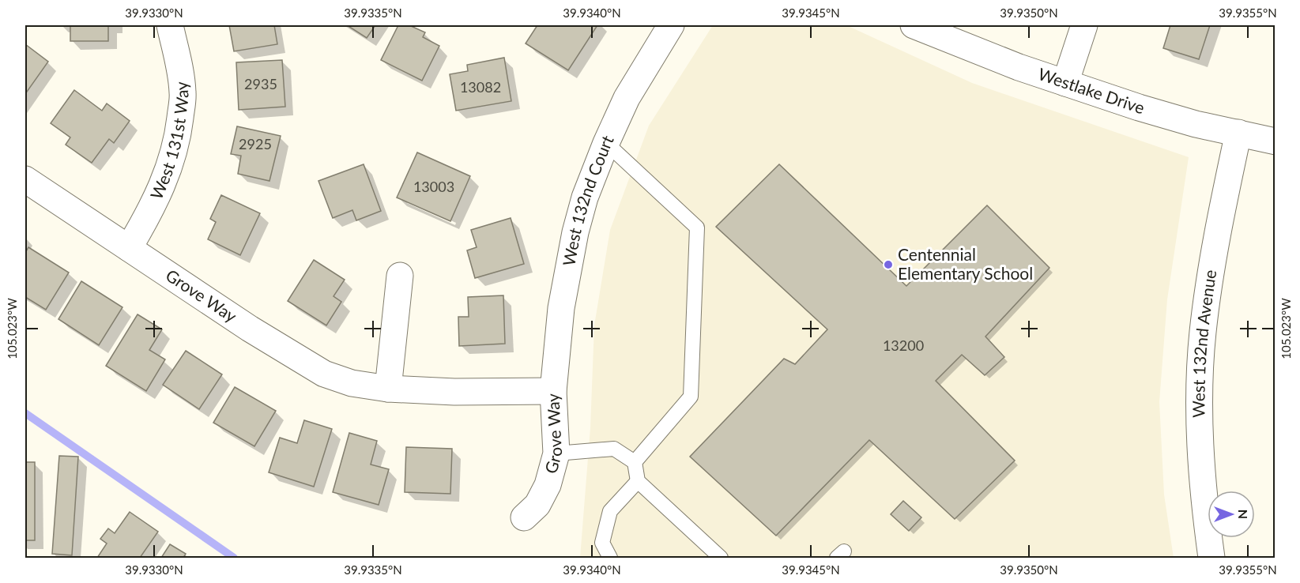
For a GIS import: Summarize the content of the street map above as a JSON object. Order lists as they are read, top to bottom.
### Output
{
  "streets": {
    "street": [
      "Westlake Drive",
      "West 131st Way",
      "West 132nd Court",
      "Grove Way",
      "West 132nd Avenue"
    ]
  },
  "crossings": [
    ["Westlake Drive", "West 132nd Avenue"],
    ["West 131st Way", "Grove Way"],
    ["West 132nd Court", "Grove Way"]
  ],
  "places": ["Centennial Elementary School"],
  "house_numbers": [
    "2935",
    "13082",
    "2925",
    "13003",
    "13200"
  ],
  "north": "right",
  "coordinates": [
    "39.9330°N",
    "39.9335°N",
    "39.9340°N",
    "39.9345°N",
    "39.9350°N",
    "39.9355°N",
    "105.023°W"
  ]
}
